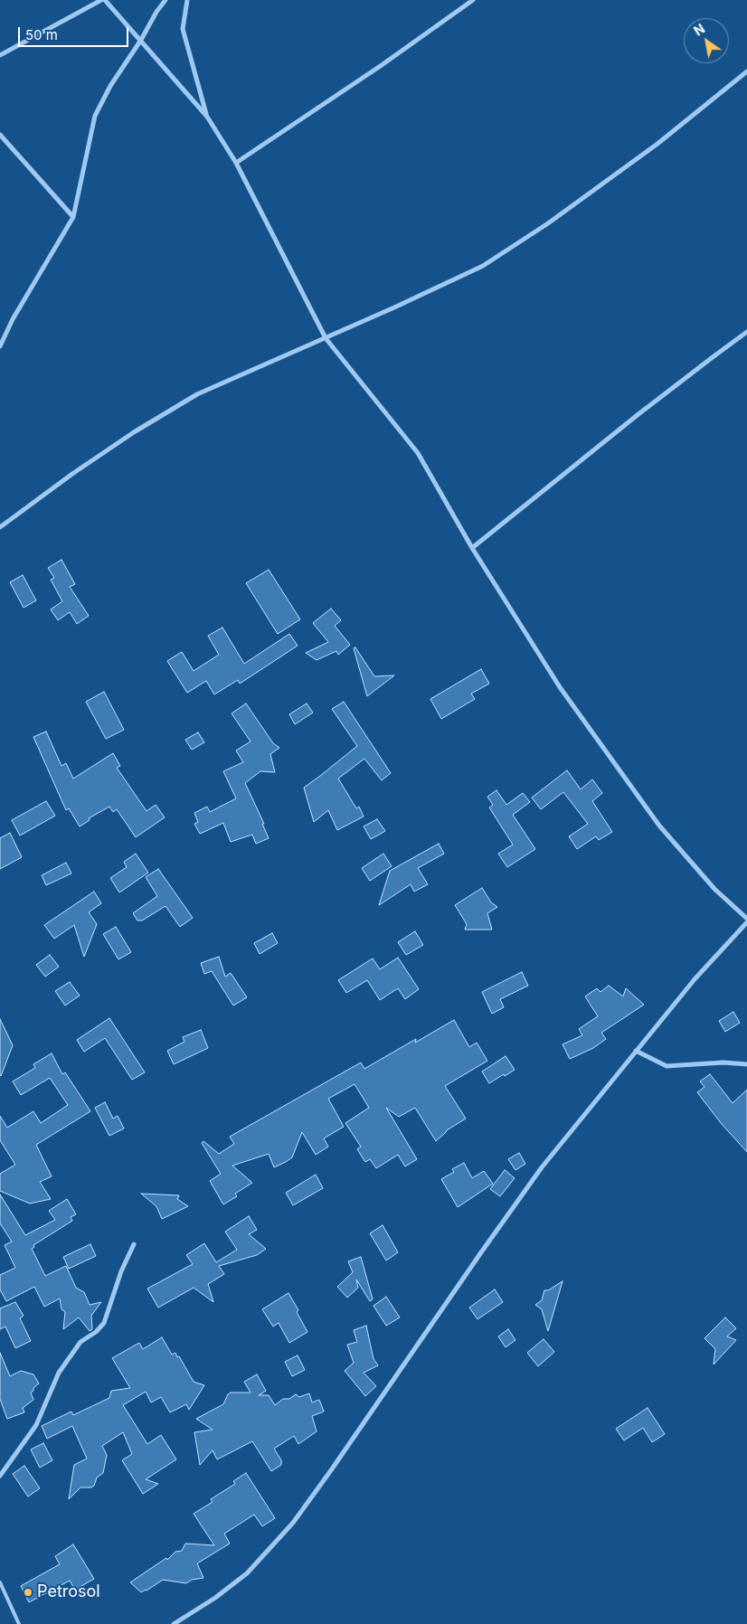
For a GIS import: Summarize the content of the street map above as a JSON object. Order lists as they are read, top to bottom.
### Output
{
  "places": ["Petrosol"],
  "scale_bar": "50 m",
  "north": "top left"
}
